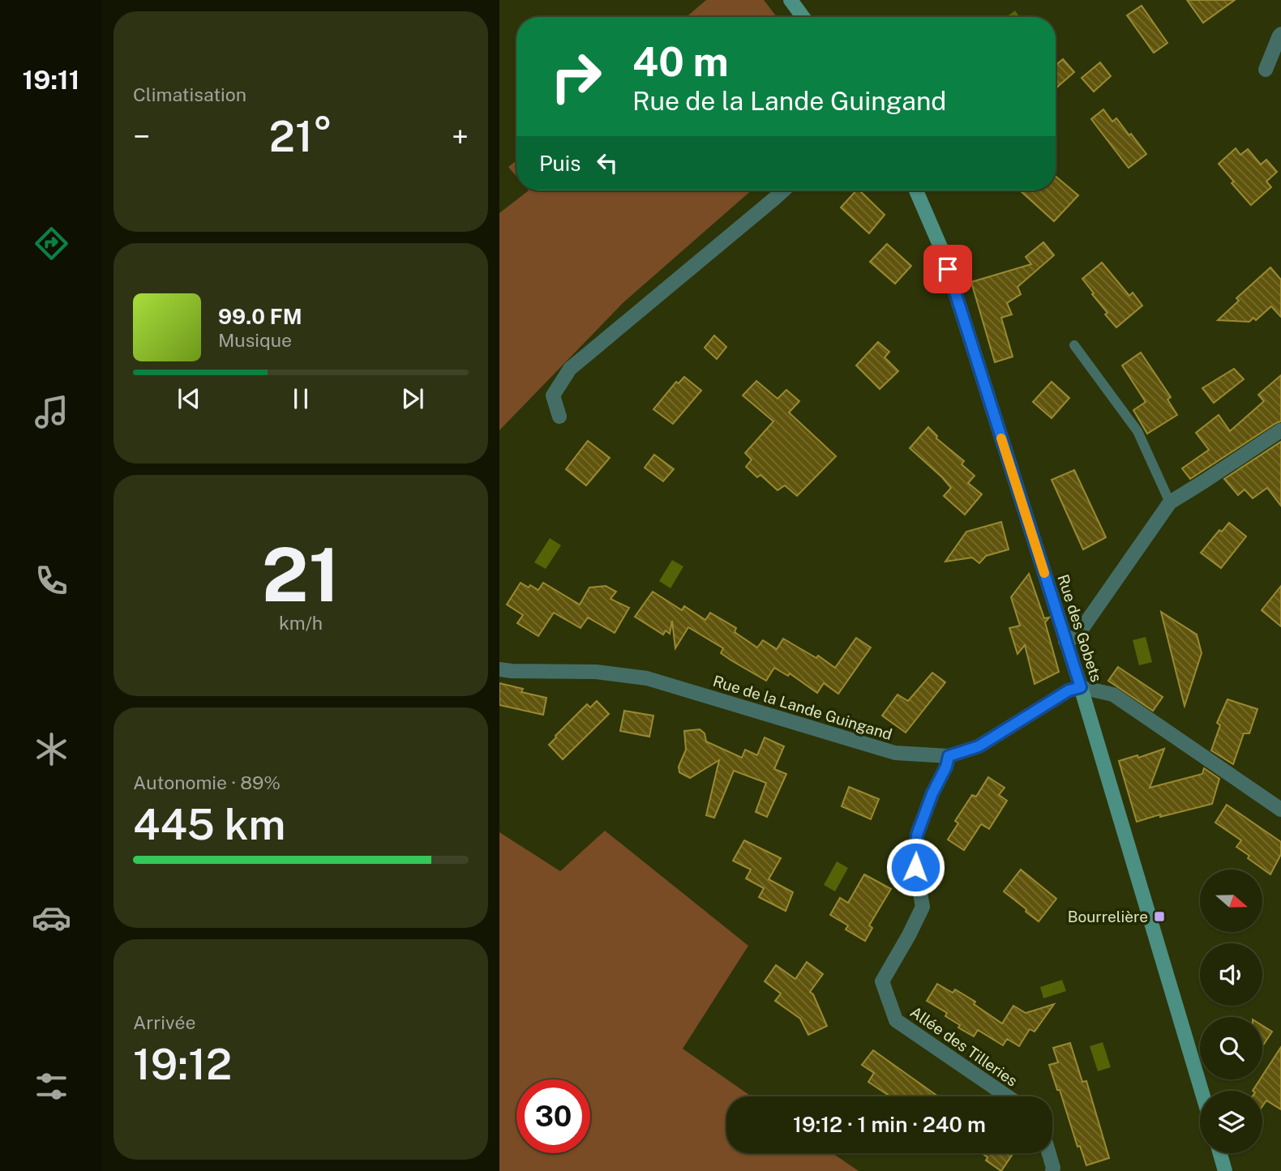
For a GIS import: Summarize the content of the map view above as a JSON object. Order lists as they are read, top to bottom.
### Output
{
  "streets": {
    "main road": ["Rue des Gobets"],
    "street": ["Rue de la Lande Guingand", "Allée des Tilleries"]
  },
  "crossings": [
    ["Rue des Gobets", "Rue de la Lande Guingand"],
    ["Rue de la Lande Guingand", "Allée des Tilleries"]
  ],
  "places": {
    "transit": ["Bourrelière"]
  },
  "north": "right",
  "page": {
    "tabs": "19:11",
    "tile": [
      "Climatisation",
      ["21", "km/h"],
      ["Autonomie · 89%", "445 km"],
      ["Arrivée", "19:12"]
    ],
    "turn": ["40 m", "Rue de la Lande Guingand"],
    "heat": ["−", "21°", "+"],
    "then": "Puis",
    "song": ["99.0 FM", "Musique"],
    "limit": "30",
    "trip": "19:12 · 1 min · 240 m"
  }
}
